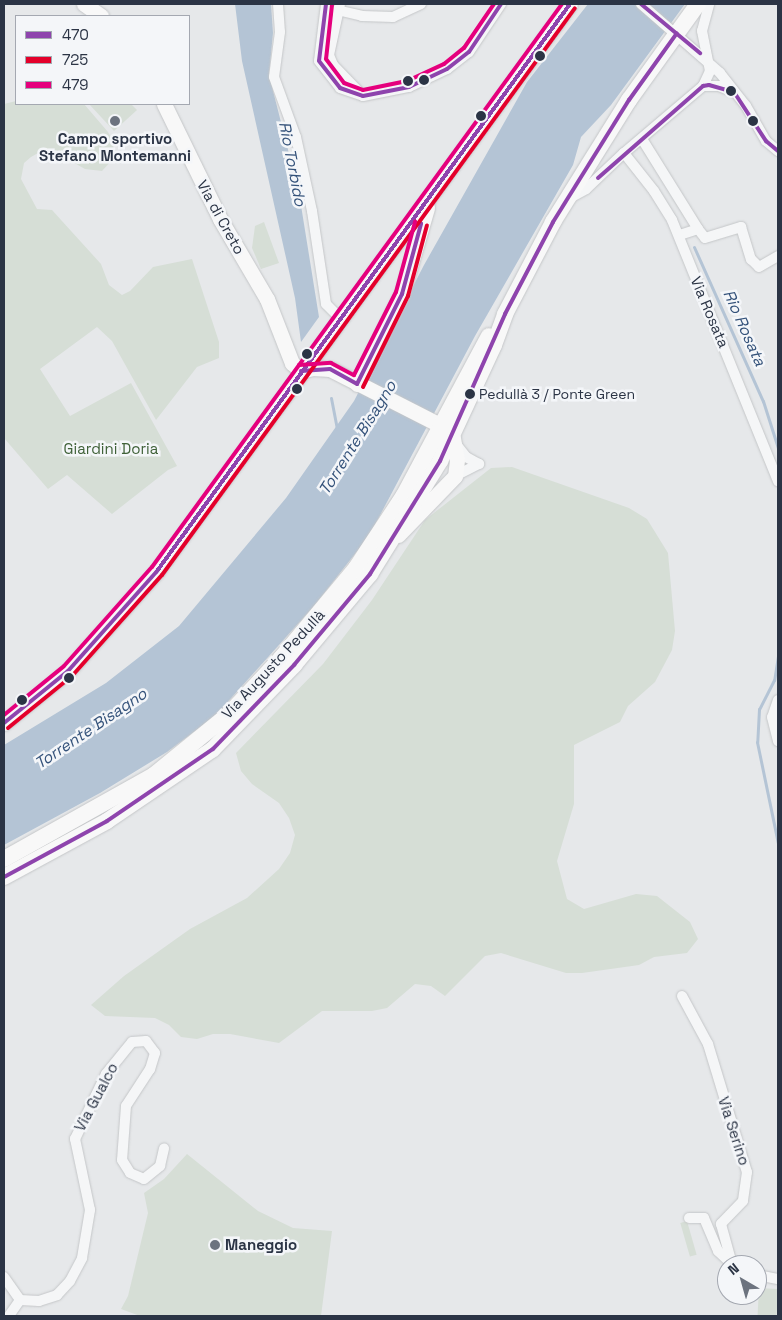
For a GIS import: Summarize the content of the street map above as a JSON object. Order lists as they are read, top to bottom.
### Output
{
  "streets": {
    "main road": ["Via di Creto", "Via Augusto Pedullà"],
    "street": ["Via Rosata", "Via Gualco", "Via Serino"]
  },
  "water": ["Rio Torbido", "Rio Rosata", "Torrente Bisagno"],
  "parks": ["Giardini Doria"],
  "places": ["Campo sportivo Stefano Montemanni", "Pedullà 3 / Ponte Green", "Maneggio"],
  "lines": ["transit line 470", "transit line 479", "transit line 725"],
  "legend": ["470", "725", "479"],
  "north": "top left"
}
